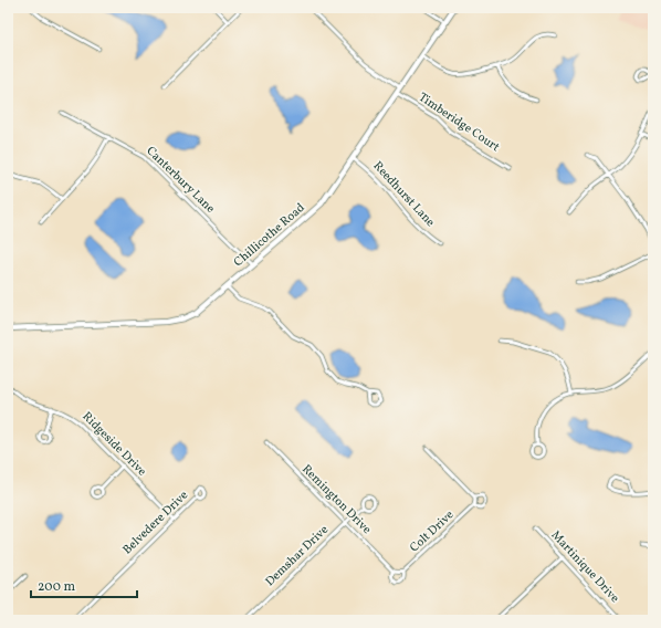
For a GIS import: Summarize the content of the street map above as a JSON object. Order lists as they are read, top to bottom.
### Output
{
  "streets": {
    "street": [
      "Timberidge Court",
      "Canterbury Lane",
      "Reedhurst Lane",
      "Chillicothe Road",
      "Ridgeside Drive",
      "Remington Drive",
      "Belvedere Drive",
      "Colt Drive",
      "Demshar Drive",
      "Martinique Drive"
    ]
  },
  "crossings": [
    ["Timberidge Court", "Chillicothe Road"],
    ["Canterbury Lane", "Chillicothe Road"],
    ["Reedhurst Lane", "Chillicothe Road"],
    ["Ridgeside Drive", "Belvedere Drive"],
    ["Remington Drive", "Colt Drive"],
    ["Remington Drive", "Demshar Drive"]
  ],
  "scale_bar": "200 m"
}
